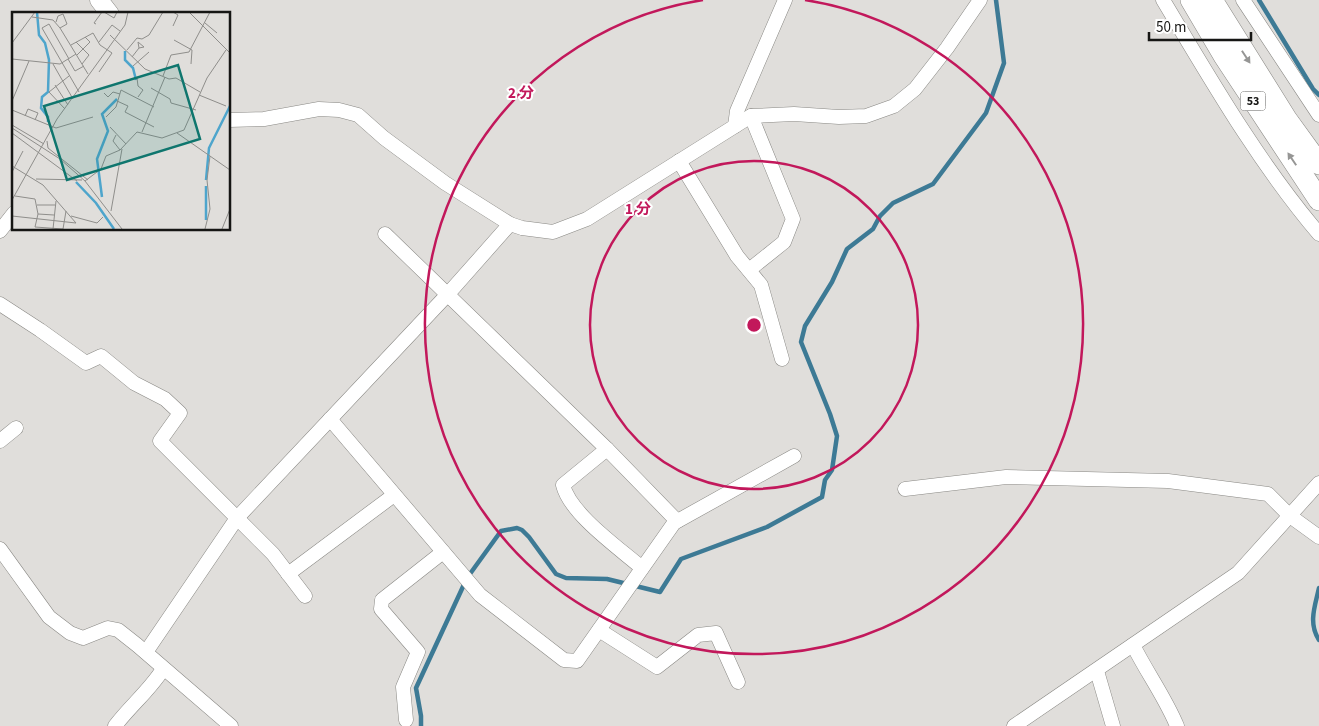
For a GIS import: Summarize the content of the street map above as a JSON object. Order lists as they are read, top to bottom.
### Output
{
  "streets": {
    "main road": ["53"]
  },
  "scale_bar": "50 m",
  "rings": ["2 分", "1 分"]
}
